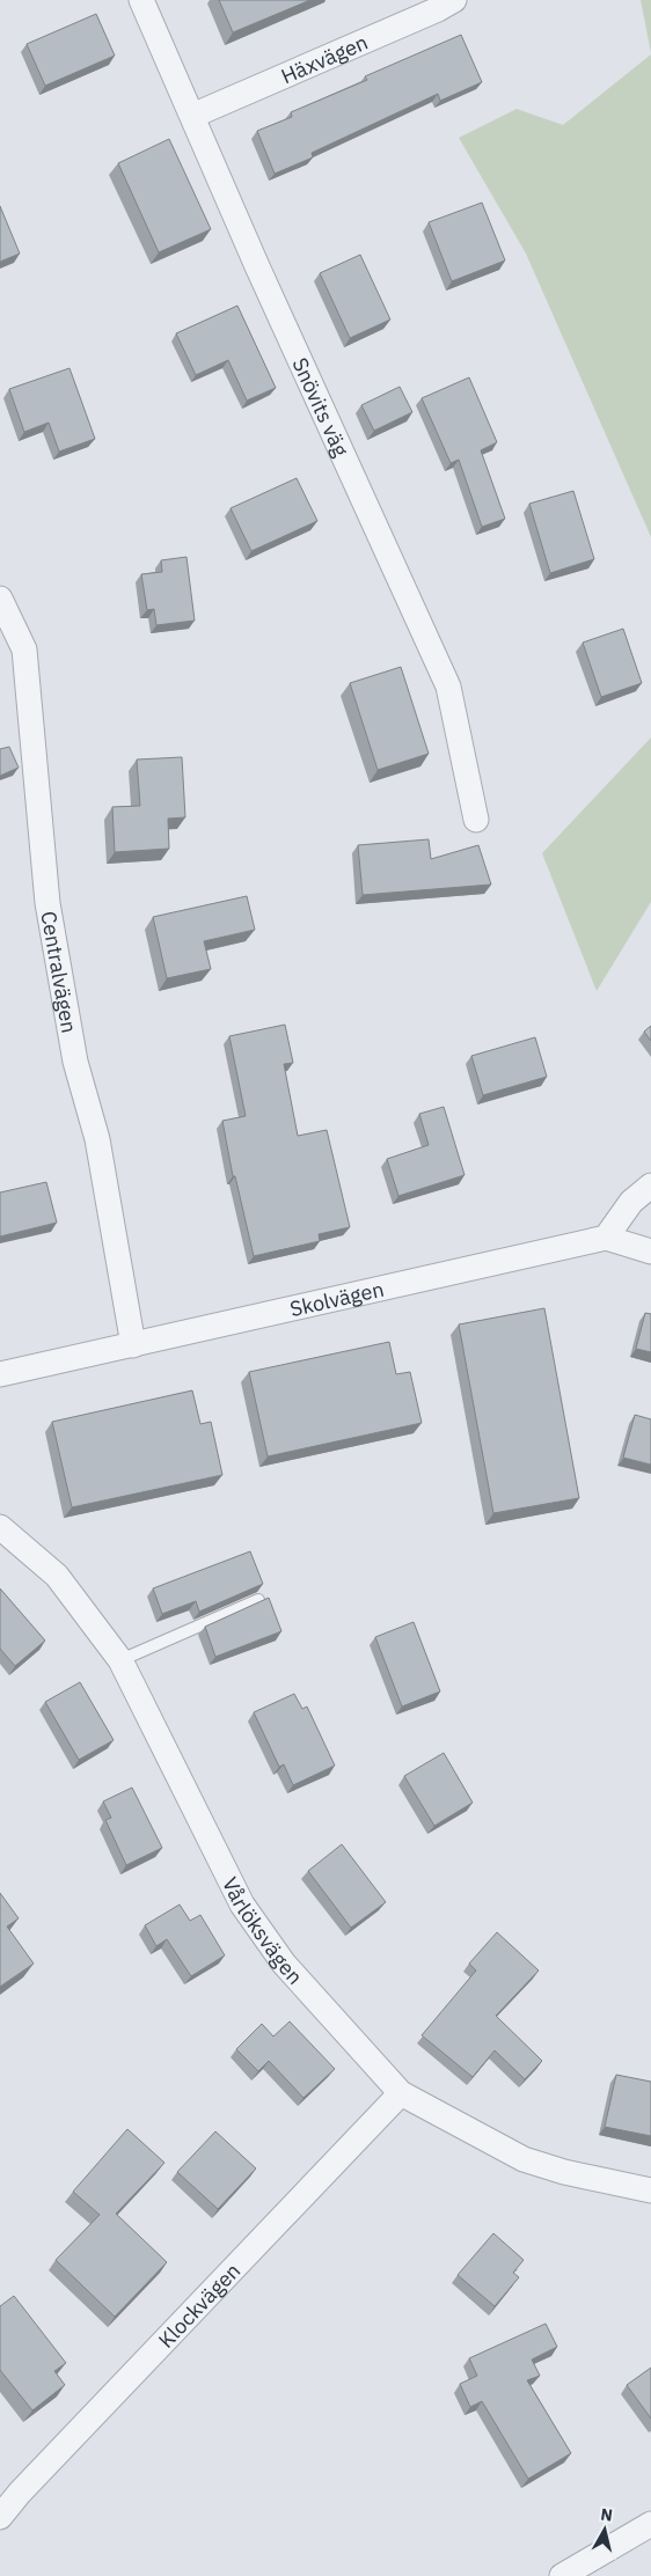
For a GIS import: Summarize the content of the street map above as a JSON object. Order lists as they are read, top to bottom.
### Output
{
  "streets": {
    "street": [
      "Häxvägen",
      "Snövits väg",
      "Centralvägen",
      "Skolvägen",
      "Vårlöksvägen",
      "Klockvägen"
    ]
  },
  "crossings": [
    ["Häxvägen", "Snövits väg"],
    ["Centralvägen", "Skolvägen"],
    ["Vårlöksvägen", "Klockvägen"]
  ],
  "north": "top"
}
